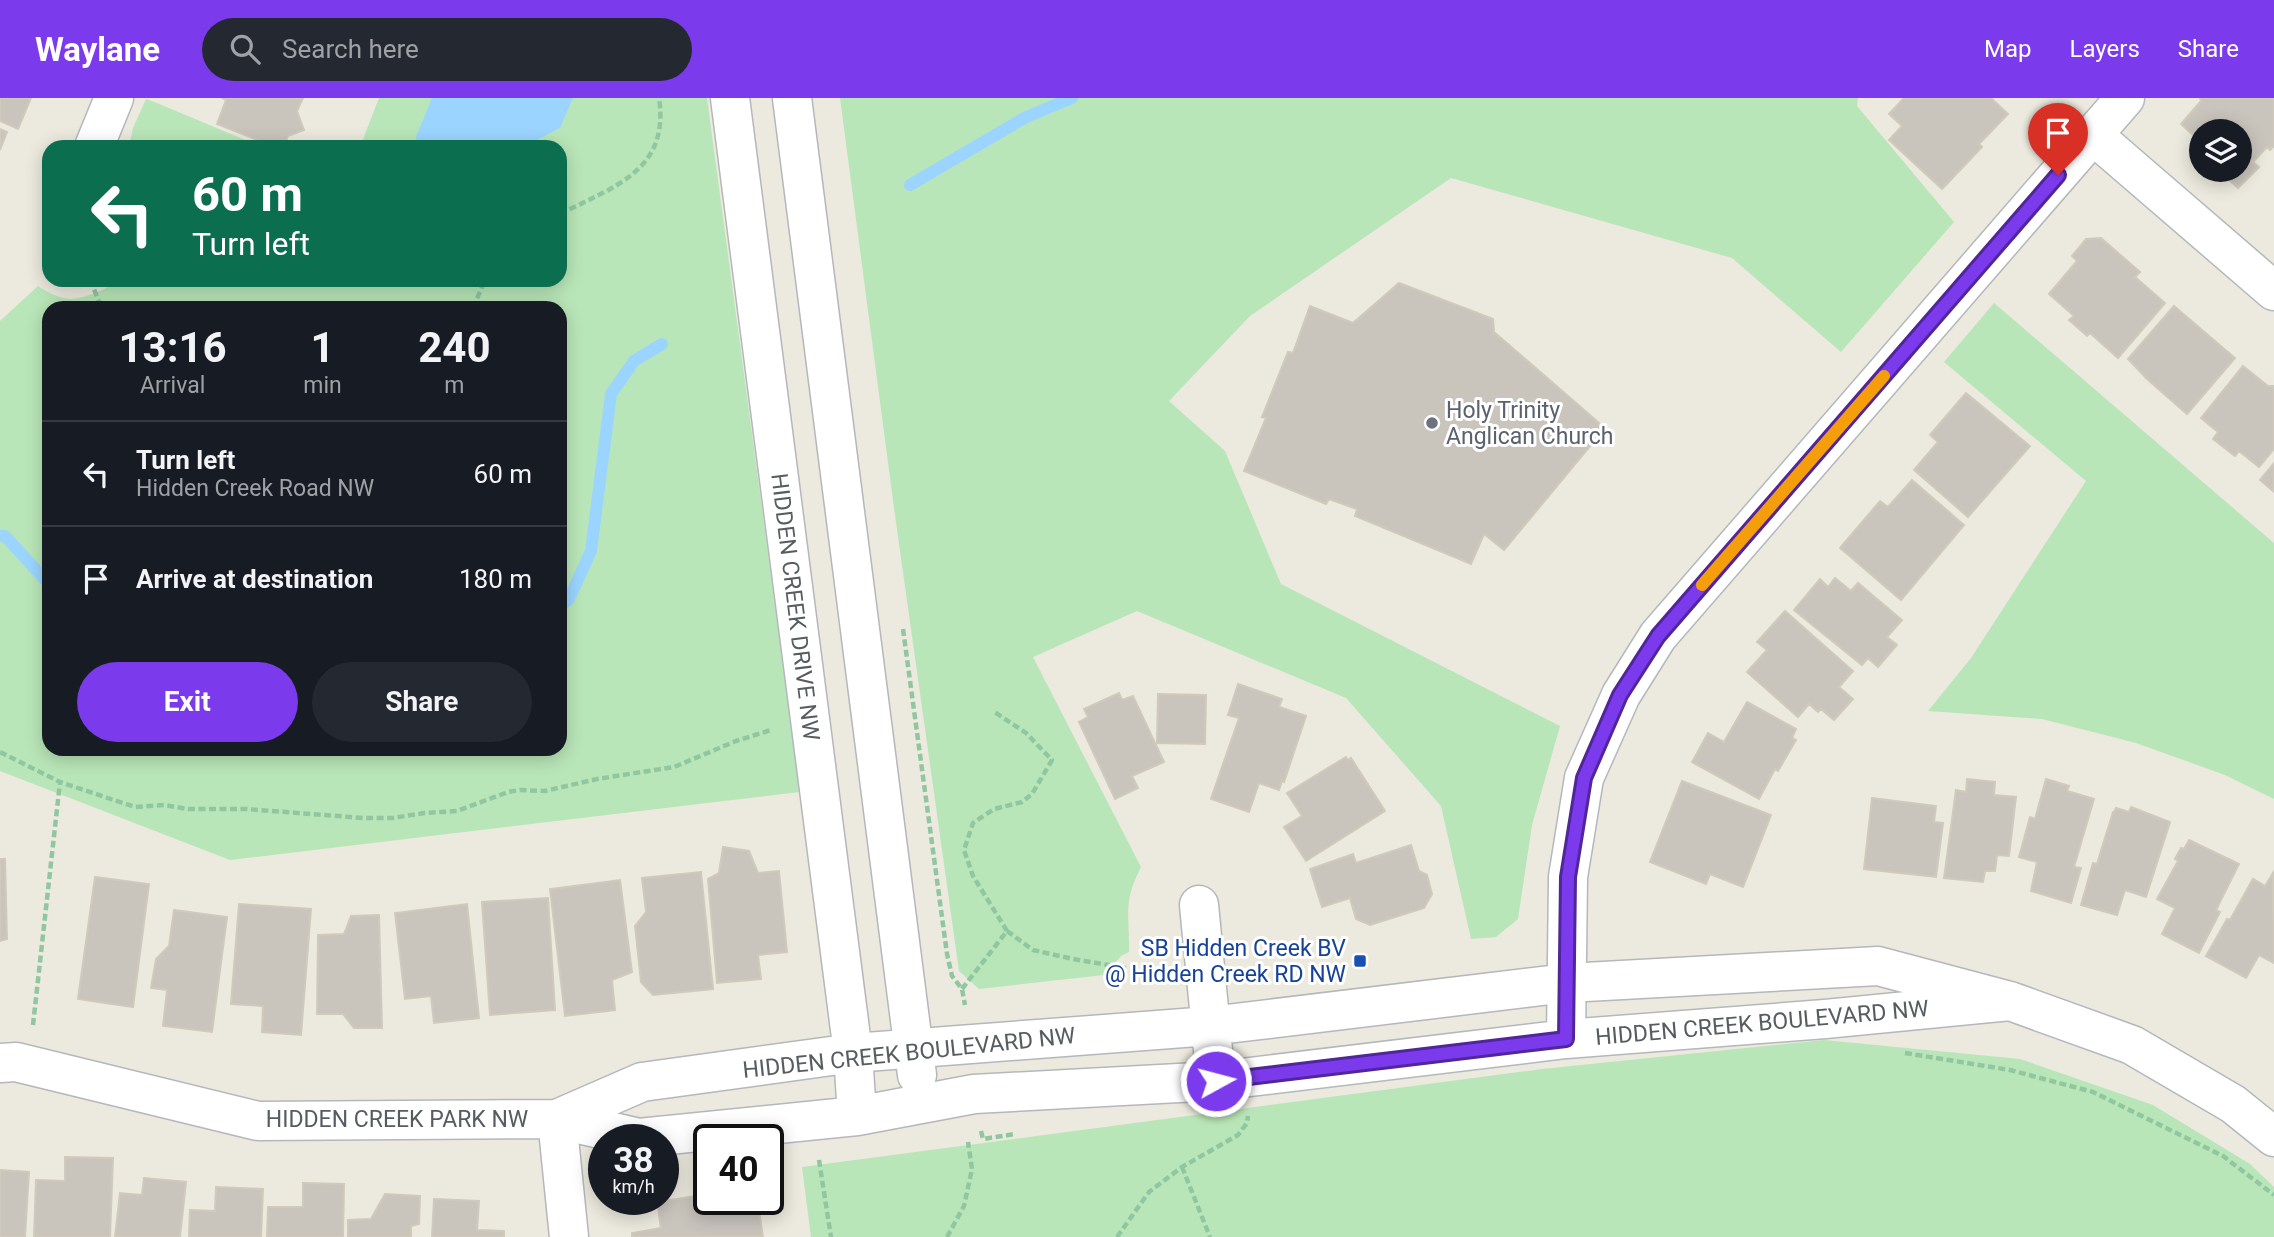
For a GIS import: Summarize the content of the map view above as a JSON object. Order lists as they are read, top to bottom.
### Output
{
  "streets": {
    "street": ["HIDDEN CREEK DRIVE NW", "HIDDEN CREEK BOULEVARD NW", "HIDDEN CREEK PARK NW"]
  },
  "crossings": [
    ["HIDDEN CREEK DRIVE NW", "HIDDEN CREEK BOULEVARD NW"],
    ["HIDDEN CREEK BOULEVARD NW", "HIDDEN CREEK PARK NW"]
  ],
  "places": {
    "other": ["Holy Trinity Anglican Church"],
    "transit": ["SB Hidden Creek BV @ Hidden Creek RD NW"]
  },
  "page": {
    "header": "Waylane",
    "search": "Search here",
    "nav": ["Map", "Layers", "Share"],
    "turn": ["60 m", "Turn left"],
    "eta": [
      "13:16",
      "Arrival",
      "1",
      "min",
      "240",
      "m"
    ],
    "list": [
      {
        "name": "Turn left",
        "note": "Hidden Creek Road NW",
        "value": "60 m"
      },
      {
        "name": "Arrive at destination",
        "value": "180 m"
      }
    ],
    "buttons": ["Exit", "Share"],
    "speed": "38 km/h",
    "limit": "40"
  }
}
